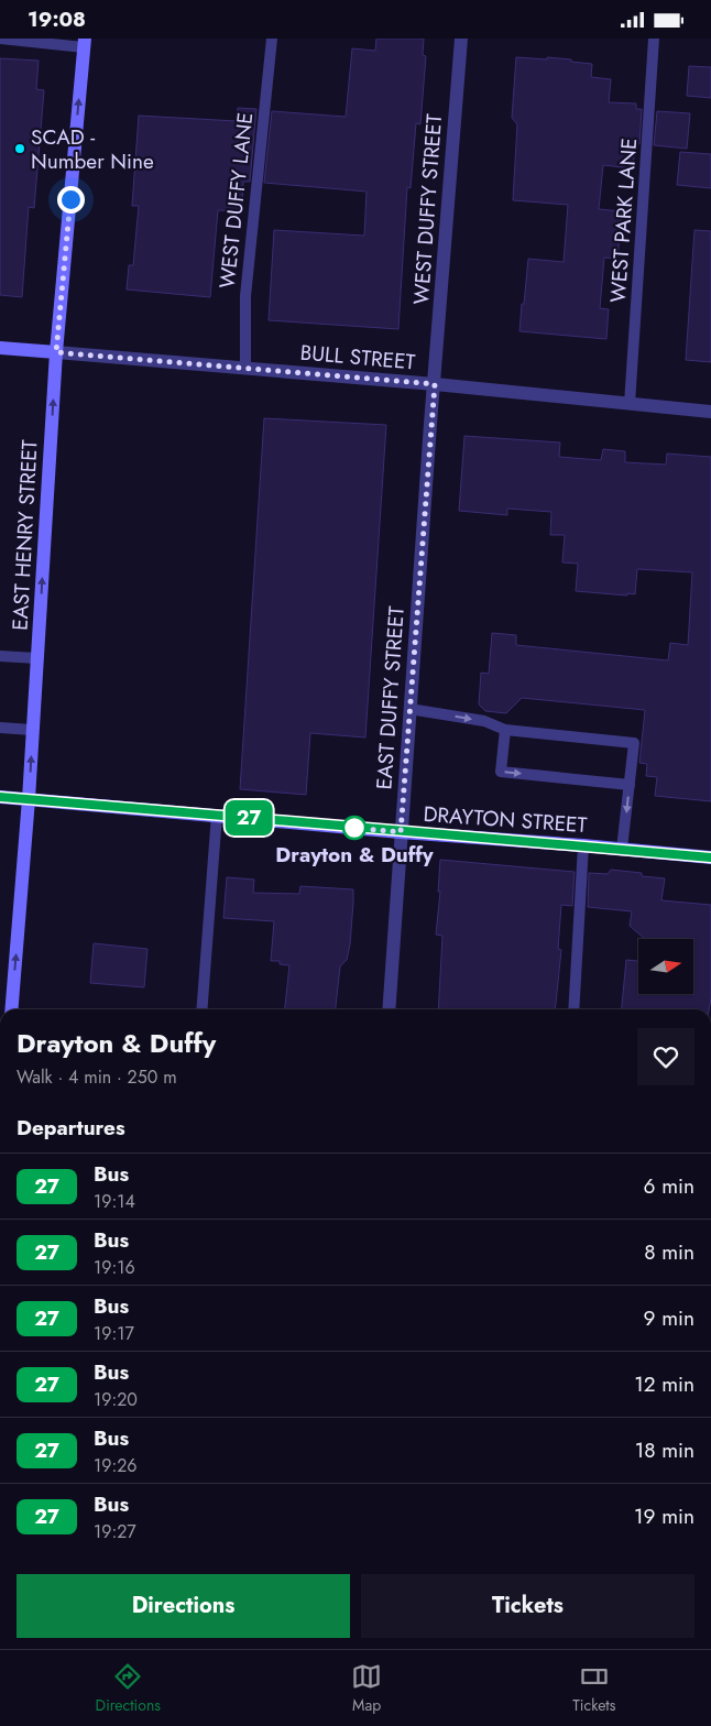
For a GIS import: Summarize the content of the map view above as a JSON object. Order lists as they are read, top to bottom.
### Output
{
  "streets": {
    "main road": ["BULL STREET", "EAST HENRY STREET", "DRAYTON STREET"],
    "street": ["WEST DUFFY STREET", "EAST DUFFY STREET"],
    "lane": ["WEST DUFFY LANE", "WEST PARK LANE"]
  },
  "crossings": [
    ["WEST DUFFY LANE", "BULL STREET"],
    ["WEST DUFFY STREET", "BULL STREET"],
    ["WEST DUFFY STREET", "EAST DUFFY STREET"],
    ["WEST PARK LANE", "BULL STREET"],
    ["BULL STREET", "EAST HENRY STREET"],
    ["BULL STREET", "EAST DUFFY STREET"],
    ["EAST HENRY STREET", "DRAYTON STREET"],
    ["EAST DUFFY STREET", "DRAYTON STREET"]
  ],
  "one_way": ["EAST HENRY STREET"],
  "places": ["SCAD - Number Nine", "Drayton & Duffy"],
  "lines": ["bus line 27"],
  "north": "right",
  "page": {
    "status": "19:08",
    "on_map": "27",
    "heading": [
      ["Drayton & Duffy", "Walk · 4 min · 250 m"],
      "Departures"
    ],
    "list": [
      {
        "mark": "27",
        "name": "Bus",
        "note": "19:14",
        "value": "6 min"
      },
      {
        "mark": "27",
        "name": "Bus",
        "note": "19:16",
        "value": "8 min"
      },
      {
        "mark": "27",
        "name": "Bus",
        "note": "19:17",
        "value": "9 min"
      },
      {
        "mark": "27",
        "name": "Bus",
        "note": "19:20",
        "value": "12 min"
      },
      {
        "mark": "27",
        "name": "Bus",
        "note": "19:26",
        "value": "18 min"
      },
      {
        "mark": "27",
        "name": "Bus",
        "note": "19:27",
        "value": "19 min"
      }
    ],
    "buttons": ["Directions", "Tickets"],
    "tabs": ["Directions", "Map", "Tickets"]
  }
}
